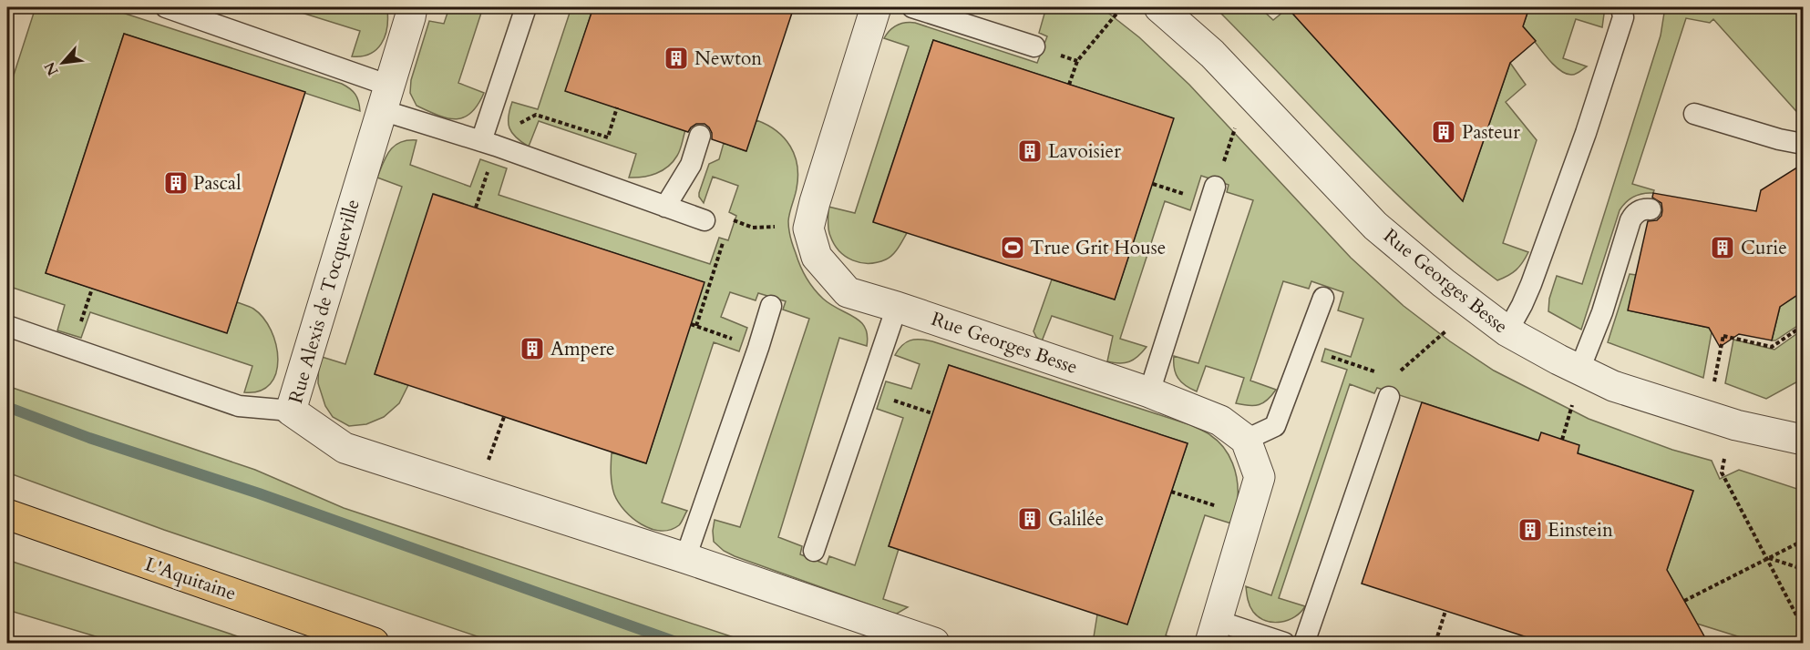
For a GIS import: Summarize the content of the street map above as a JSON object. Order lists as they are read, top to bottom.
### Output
{
  "streets": {
    "highway": ["L'Aquitaine"],
    "street": ["Rue Georges Besse", "Rue Alexis de Tocqueville"]
  },
  "places": {
    "building": [
      "Newton",
      "Pasteur",
      "Lavoisier",
      "Pascal",
      "Curie",
      "Ampere",
      "Galilée",
      "Einstein"
    ],
    "sports": ["True Grit House"]
  },
  "north": "bottom left"
}
